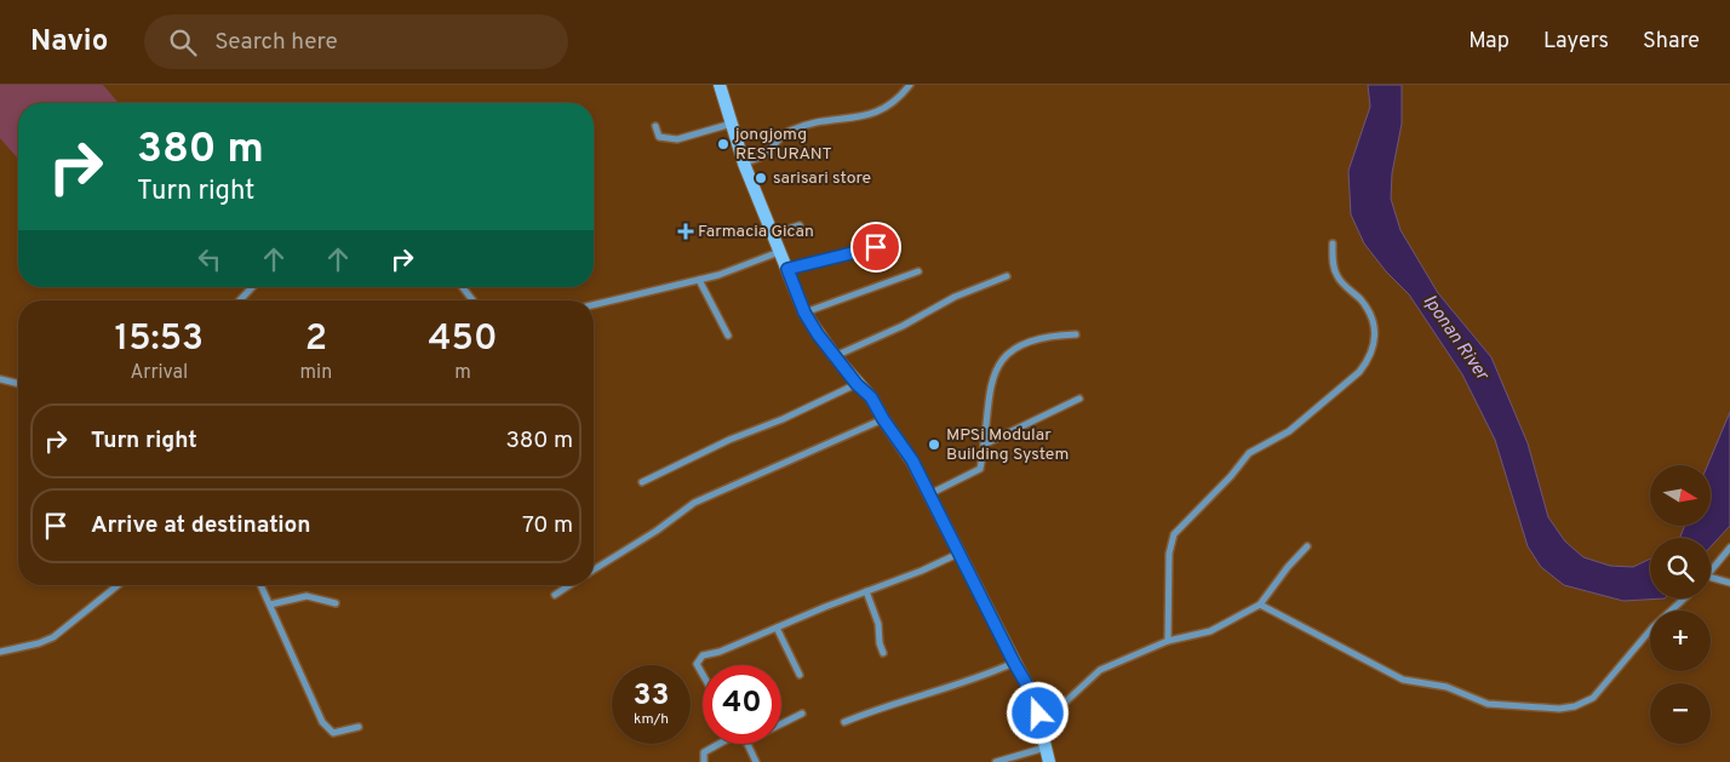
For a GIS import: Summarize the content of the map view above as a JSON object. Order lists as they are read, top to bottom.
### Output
{
  "water": ["Iponan River"],
  "places": {
    "other": ["jongjomg RESTURANT", "sarisari store", "MPSi Modular Building System"],
    "health": ["Farmacia Gican"]
  },
  "north": "right",
  "page": {
    "header": "Navio",
    "search": "Search here",
    "nav": ["Map", "Layers", "Share"],
    "turn": ["380 m", "Turn right"],
    "eta": [
      "15:53",
      "Arrival",
      "2",
      "min",
      "450",
      "m"
    ],
    "list": [
      {
        "name": "Turn right",
        "value": "380 m"
      },
      {
        "name": "Arrive at destination",
        "value": "70 m"
      }
    ],
    "map_buttons": ["+", "−"],
    "speed": "33 km/h",
    "limit": "40"
  }
}
